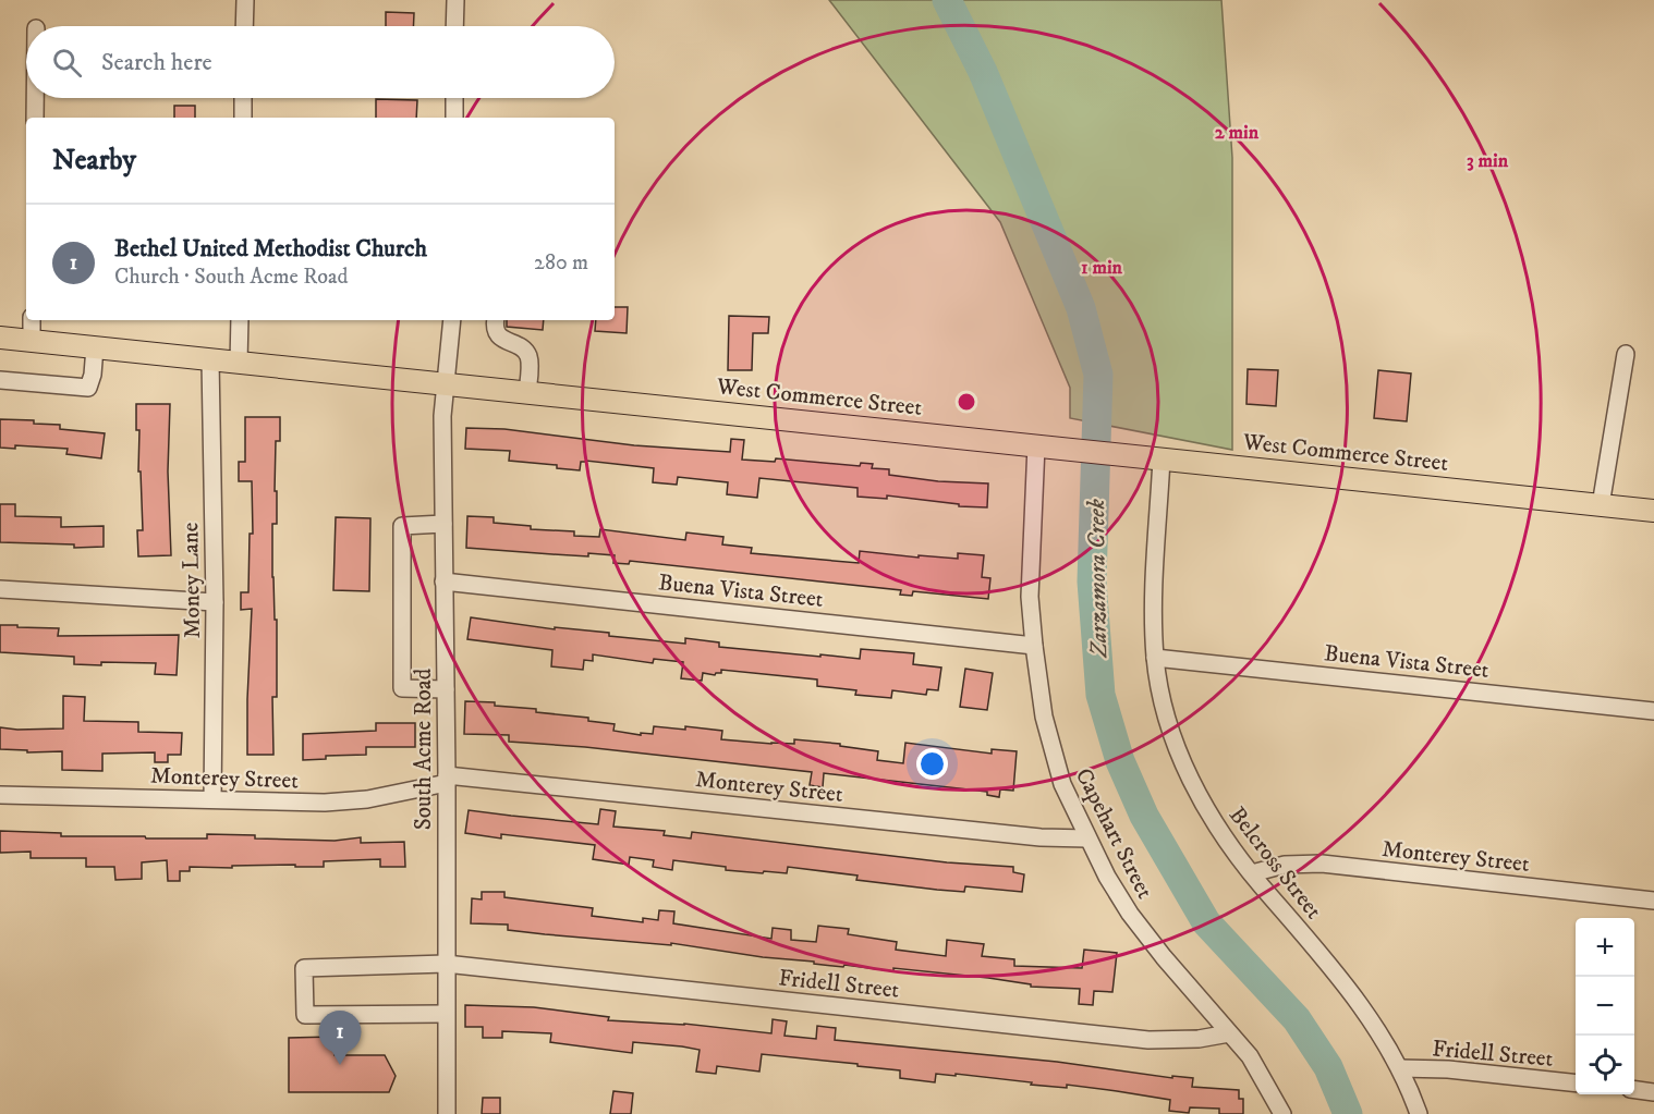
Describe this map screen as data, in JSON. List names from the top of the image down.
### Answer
{
  "streets": {
    "main road": ["West Commerce Street"],
    "street": [
      "Money Lane",
      "Buena Vista Street",
      "South Acme Road",
      "Monterey Street",
      "Capehart Street",
      "Belcross Street",
      "Fridell Street"
    ]
  },
  "crossings": [
    ["West Commerce Street", "Money Lane"],
    ["West Commerce Street", "South Acme Road"],
    ["West Commerce Street", "Capehart Street"],
    ["West Commerce Street", "Belcross Street"],
    ["Money Lane", "Monterey Street"],
    ["Buena Vista Street", "South Acme Road"],
    ["Buena Vista Street", "Capehart Street"],
    ["Buena Vista Street", "Belcross Street"],
    ["South Acme Road", "Monterey Street"],
    ["South Acme Road", "Fridell Street"],
    ["Monterey Street", "Capehart Street"],
    ["Monterey Street", "Belcross Street"],
    ["Capehart Street", "Fridell Street"],
    ["Belcross Street", "Fridell Street"]
  ],
  "water": ["Zarzamora Creek"],
  "page": {
    "search": "Search here",
    "heading": "Nearby",
    "list": [
      {
        "mark": "1",
        "name": "Bethel United Methodist Church",
        "note": "Church · South Acme Road",
        "value": "280 m"
      }
    ],
    "map_buttons": ["+", "−"],
    "pins": "1"
  },
  "rings": ["2 min", "3 min", "1 min"]
}
